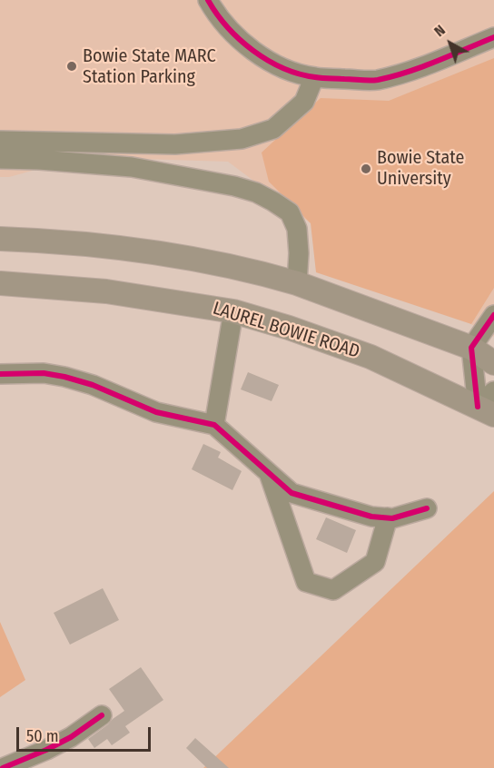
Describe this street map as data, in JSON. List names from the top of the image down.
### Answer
{
  "streets": {
    "main road": ["LAUREL BOWIE ROAD"]
  },
  "places": ["Bowie State MARC Station Parking", "Bowie State University"],
  "scale_bar": "50 m",
  "north": "top left"
}
